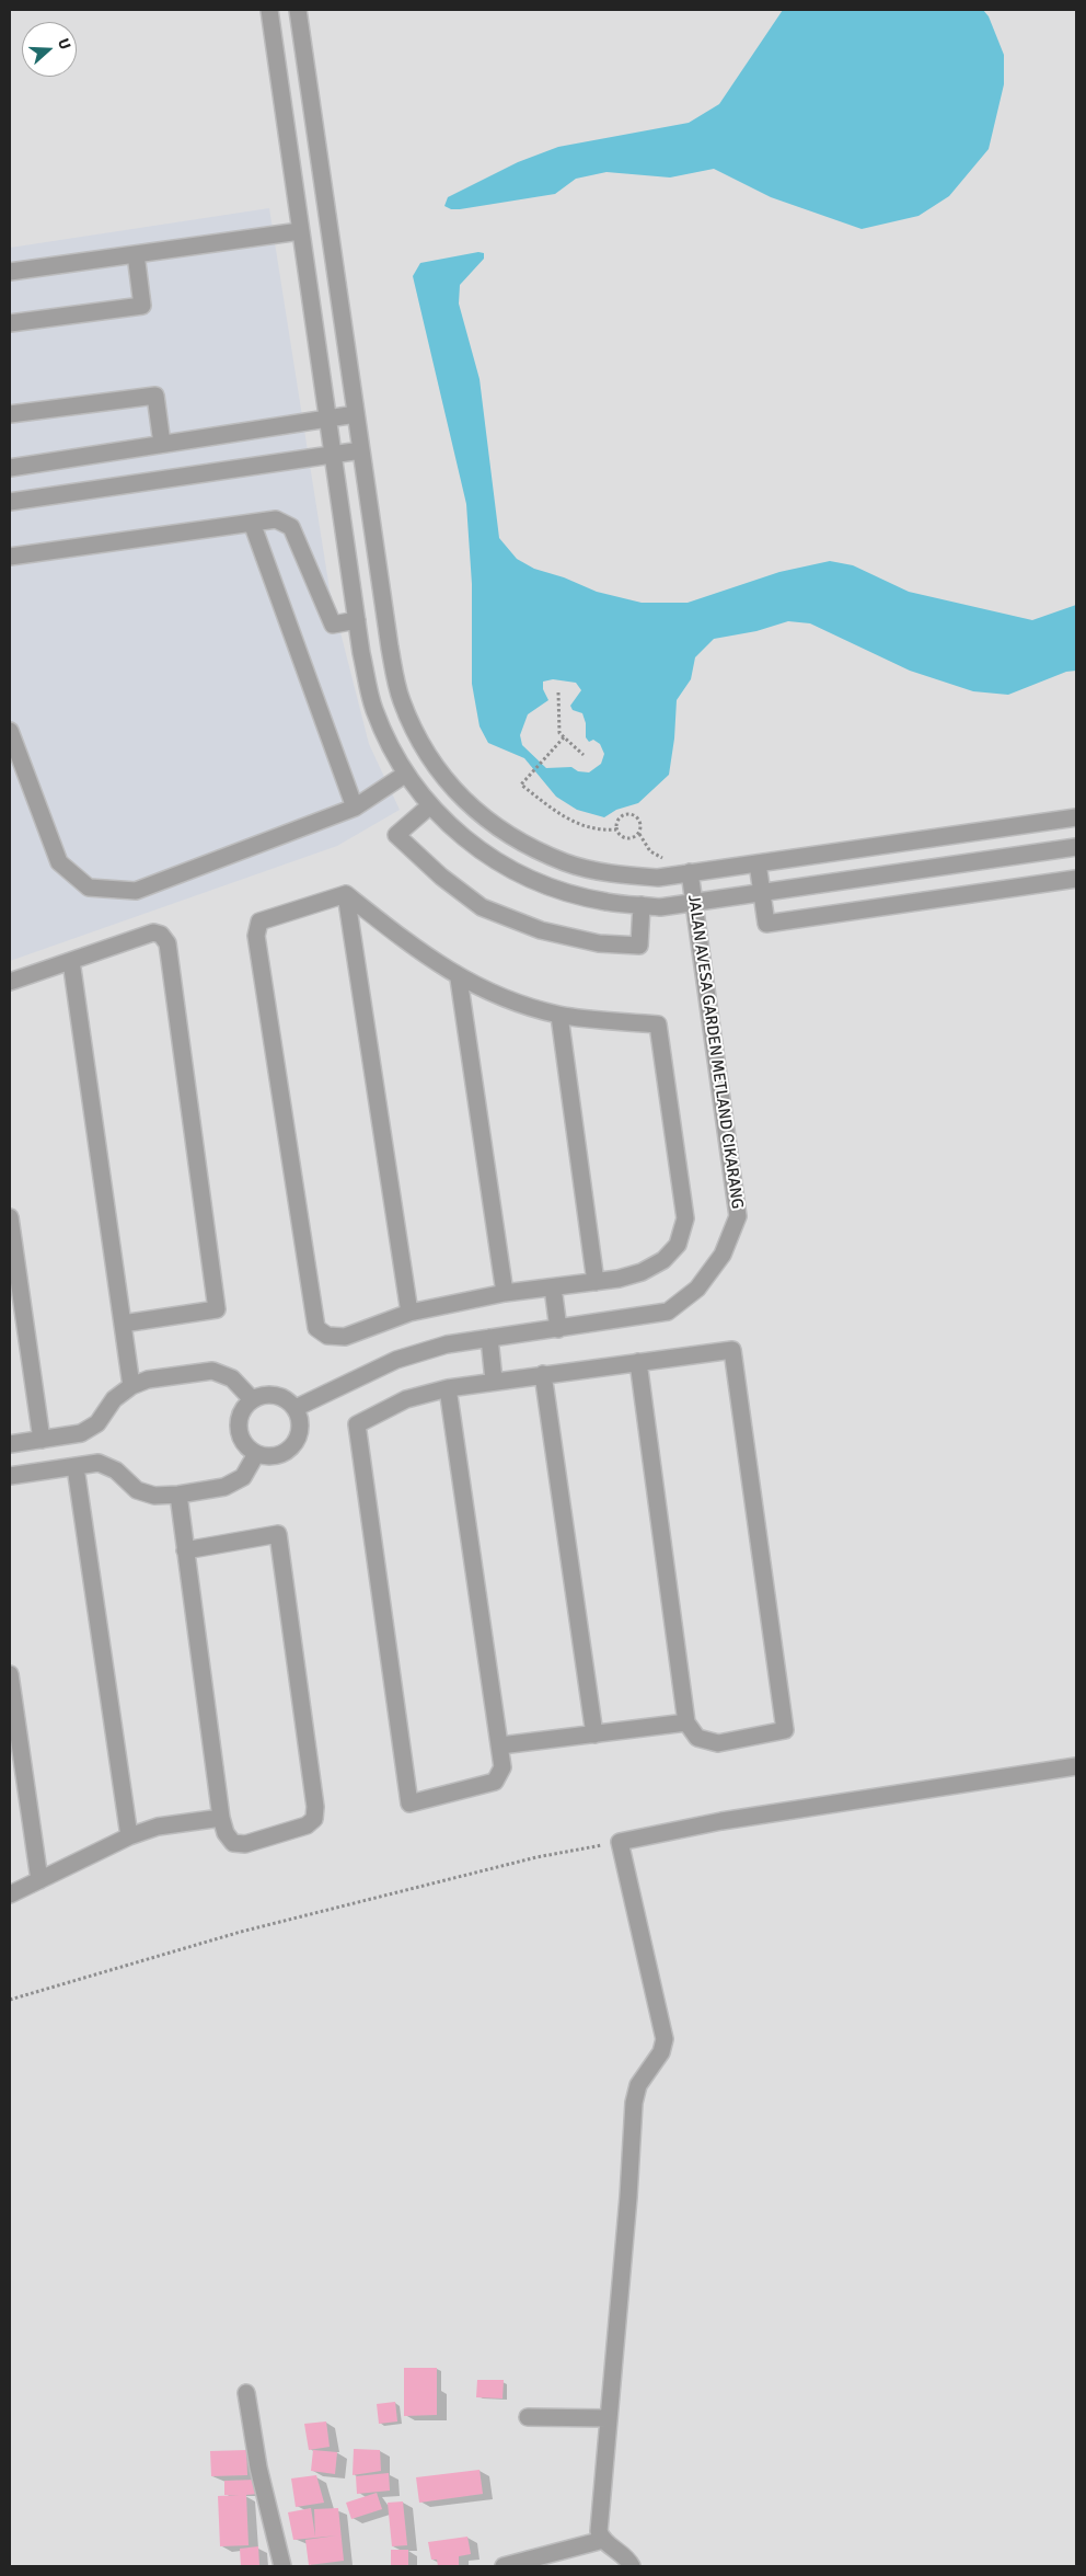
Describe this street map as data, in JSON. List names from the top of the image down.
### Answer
{
  "streets": {
    "street": ["JALAN AVESA GARDEN METLAND CIKARANG"]
  },
  "north": "right"
}
